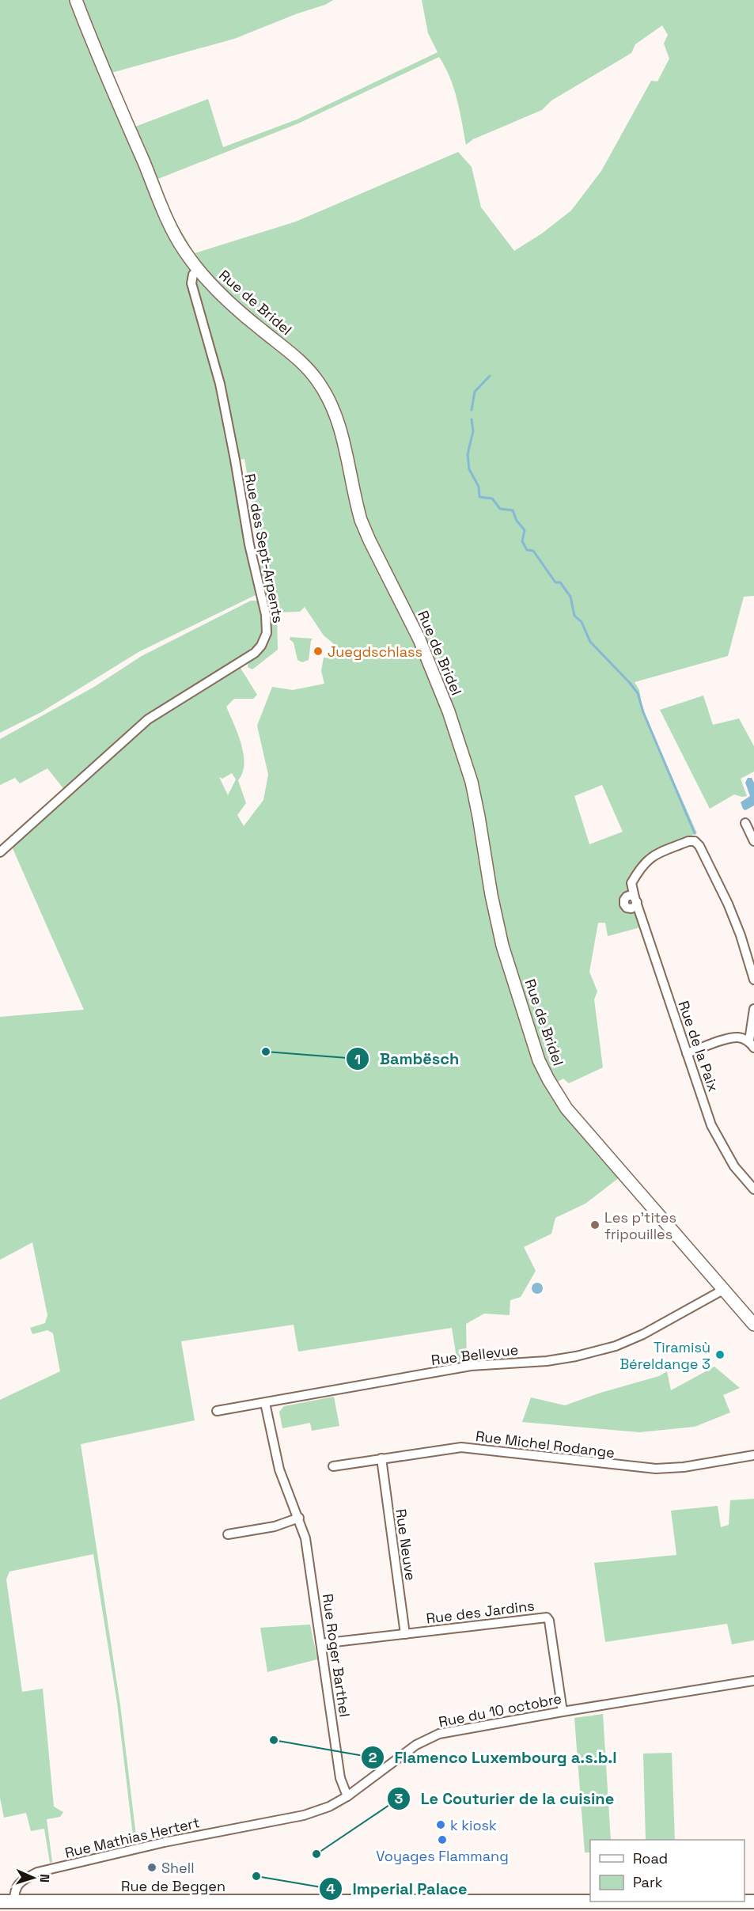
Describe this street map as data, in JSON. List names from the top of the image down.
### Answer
{
  "streets": {
    "main road": ["Rue de Bridel", "Rue de Beggen"],
    "street": [
      "Rue des Sept-Arpents",
      "Rue de la Paix",
      "Rue Bellevue",
      "Rue Michel Rodange",
      "Rue Neuve",
      "Rue des Jardins",
      "Rue Roger Barthel",
      "Rue du 10 octobre",
      "Rue Mathias Hertert"
    ]
  },
  "crossings": [
    ["Rue de Bridel", "Rue des Sept-Arpents"],
    ["Rue de Bridel", "Rue Bellevue"],
    ["Rue Bellevue", "Rue Roger Barthel"],
    ["Rue Michel Rodange", "Rue Neuve"],
    ["Rue Neuve", "Rue des Jardins"],
    ["Rue des Jardins", "Rue Roger Barthel"],
    ["Rue des Jardins", "Rue du 10 octobre"],
    ["Rue Roger Barthel", "Rue du 10 octobre"],
    ["Rue du 10 octobre", "Rue Mathias Hertert"],
    ["Rue Mathias Hertert", "Rue de Beggen"]
  ],
  "places": [
    "Juegdschlass",
    "Bambësch",
    "Les p'tites fripouilles",
    "Tiramisù Béreldange 3",
    "Flamenco Luxembourg a.s.b.l",
    "k kiosk",
    "Voyages Flammang",
    "Le Couturier de la cuisine",
    "Shell",
    "Imperial Palace"
  ],
  "legend": ["Road", "Park"],
  "north": "right"
}
